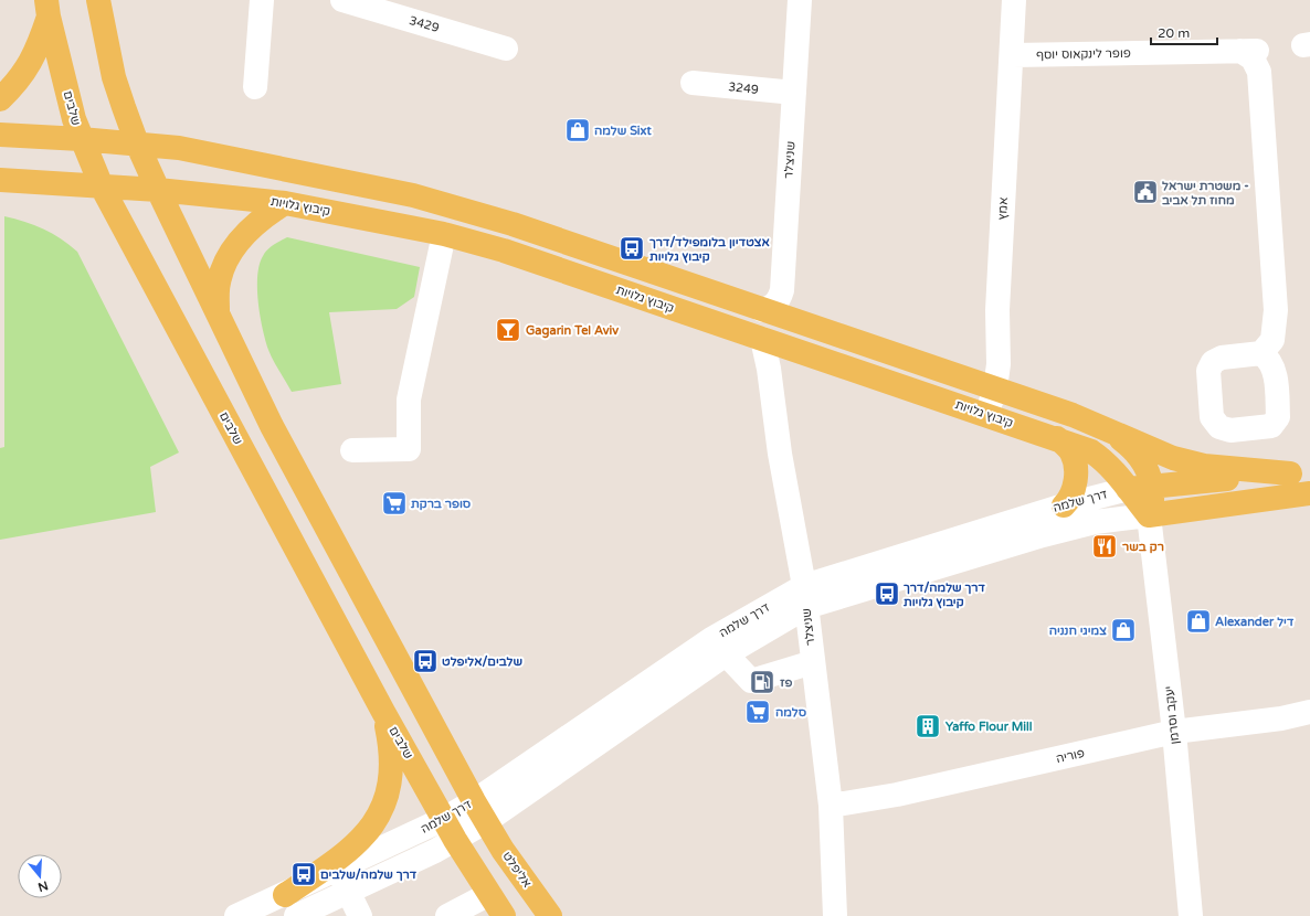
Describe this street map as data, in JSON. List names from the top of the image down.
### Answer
{
  "streets": {
    "main road": [
      "שלבים",
      "קיבוץ גלויות",
      "דרך שלמה",
      "אליפלט"
    ],
    "street": [
      "3429",
      "פופר לינקאוס יוסף",
      "3249",
      "שניצלר",
      "אמץ",
      "יעקב וסרמן",
      "פוריה"
    ]
  },
  "crossings": [
    ["פופר לינקאוס יוסף", "אמץ"],
    ["3249", "שניצלר"],
    ["שלבים", "קיבוץ גלויות"],
    ["שלבים", "דרך שלמה"],
    ["שניצלר", "קיבוץ גלויות"],
    ["שניצלר", "דרך שלמה"],
    ["שניצלר", "פוריה"],
    ["קיבוץ גלויות", "אמץ"],
    ["קיבוץ גלויות", "דרך שלמה"],
    ["קיבוץ גלויות", "יעקב וסרמן"],
    ["דרך שלמה", "יעקב וסרמן"],
    ["דרך שלמה", "אליפלט"],
    ["יעקב וסרמן", "פוריה"]
  ],
  "places": {
    "shop": ["שלמה Sixt", "Alexander דיל", "צמיגי חנניה"],
    "public building": ["משטרת ישראל - מחוז תל אביב"],
    "bus stop": [
      "אצטדיון בלומפילד/דרך קיבוץ גלויות",
      "דרך שלמה/דרך קיבוץ גלויות",
      "שלבים/אליפלט",
      "דרך שלמה/שלבים"
    ],
    "bar": ["Gagarin Tel Aviv"],
    "supermarket": ["סופר ברקת", "סלמה"],
    "restaurant": ["רק בשר"],
    "fuel station": ["פז"],
    "building": ["Yaffo Flour Mill"]
  },
  "scale_bar": "20 m",
  "north": "bottom"
}
